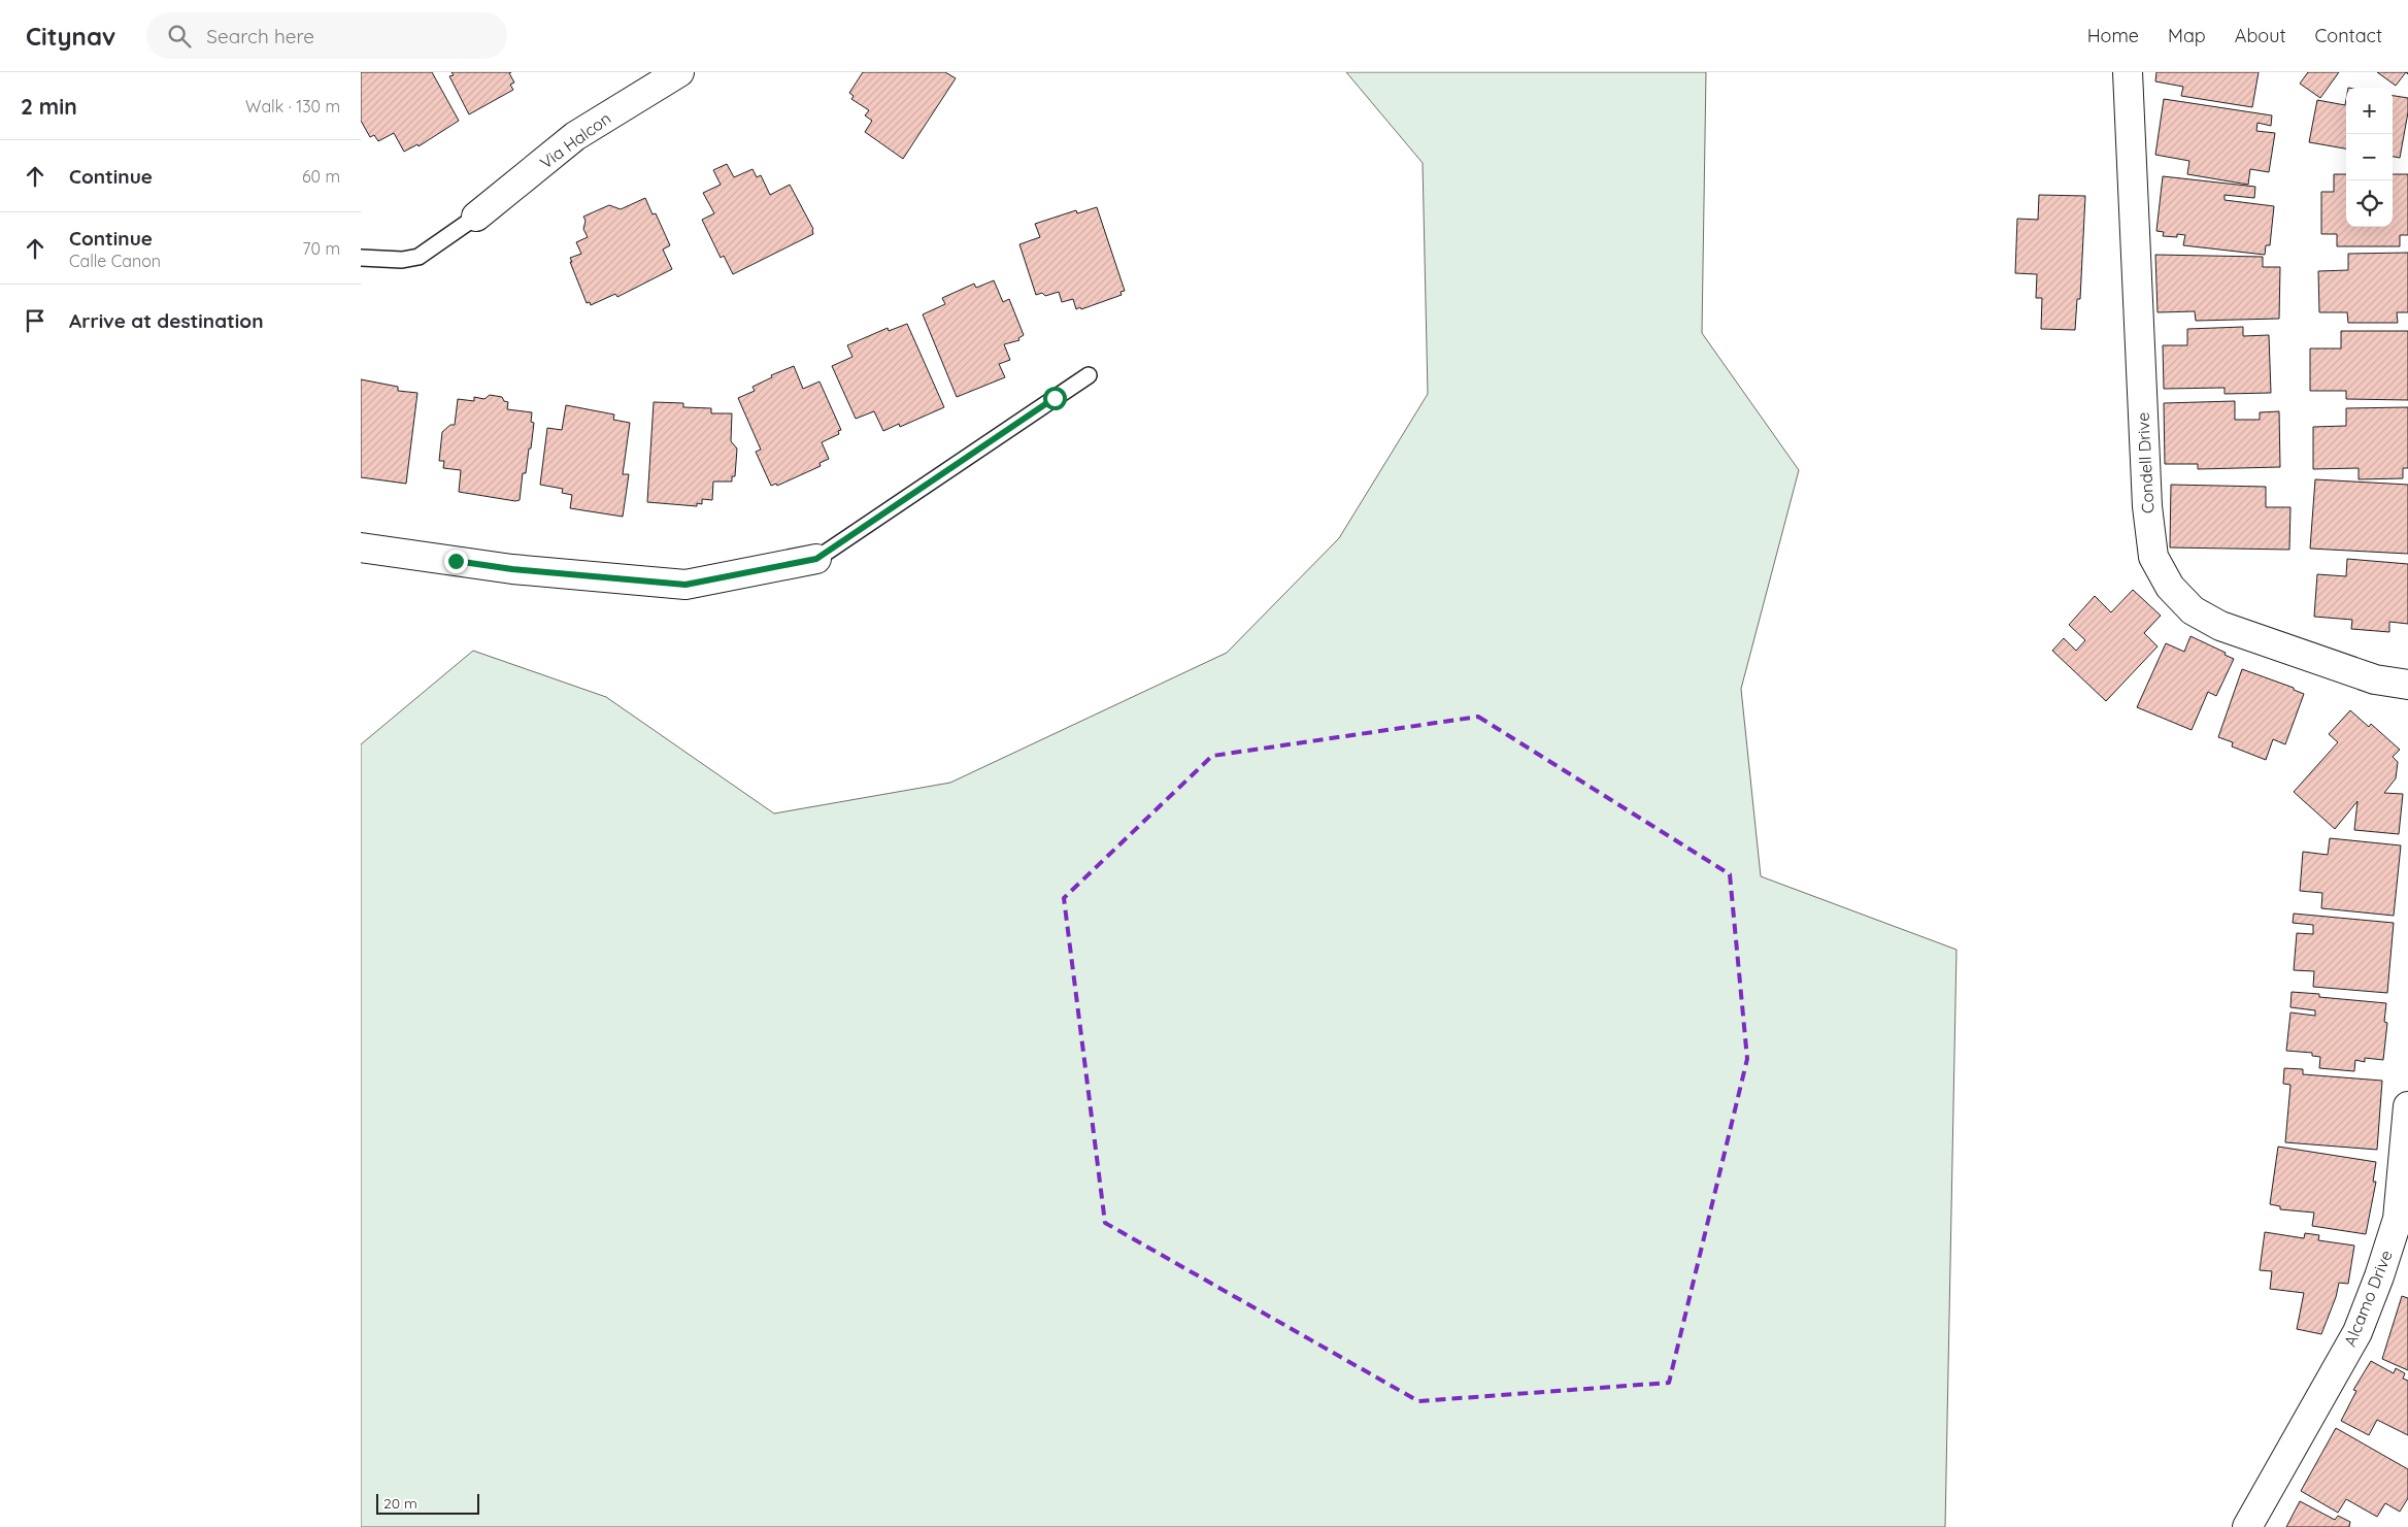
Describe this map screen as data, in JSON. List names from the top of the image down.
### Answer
{
  "streets": {
    "street": ["Via Halcon", "Condell Drive", "Alcamo Drive"]
  },
  "scale_bar": "20 m",
  "page": {
    "header": "Citynav",
    "search": "Search here",
    "nav": [
      "Home",
      "Map",
      "About",
      "Contact"
    ],
    "heading": ["2 min", "Walk · 130 m"],
    "map_buttons": ["+", "−"],
    "list": [
      ["Continue", "60 m"],
      ["Continue", "Calle Canon", "70 m"],
      "Arrive at destination"
    ],
    "scale": "20 m"
  }
}
